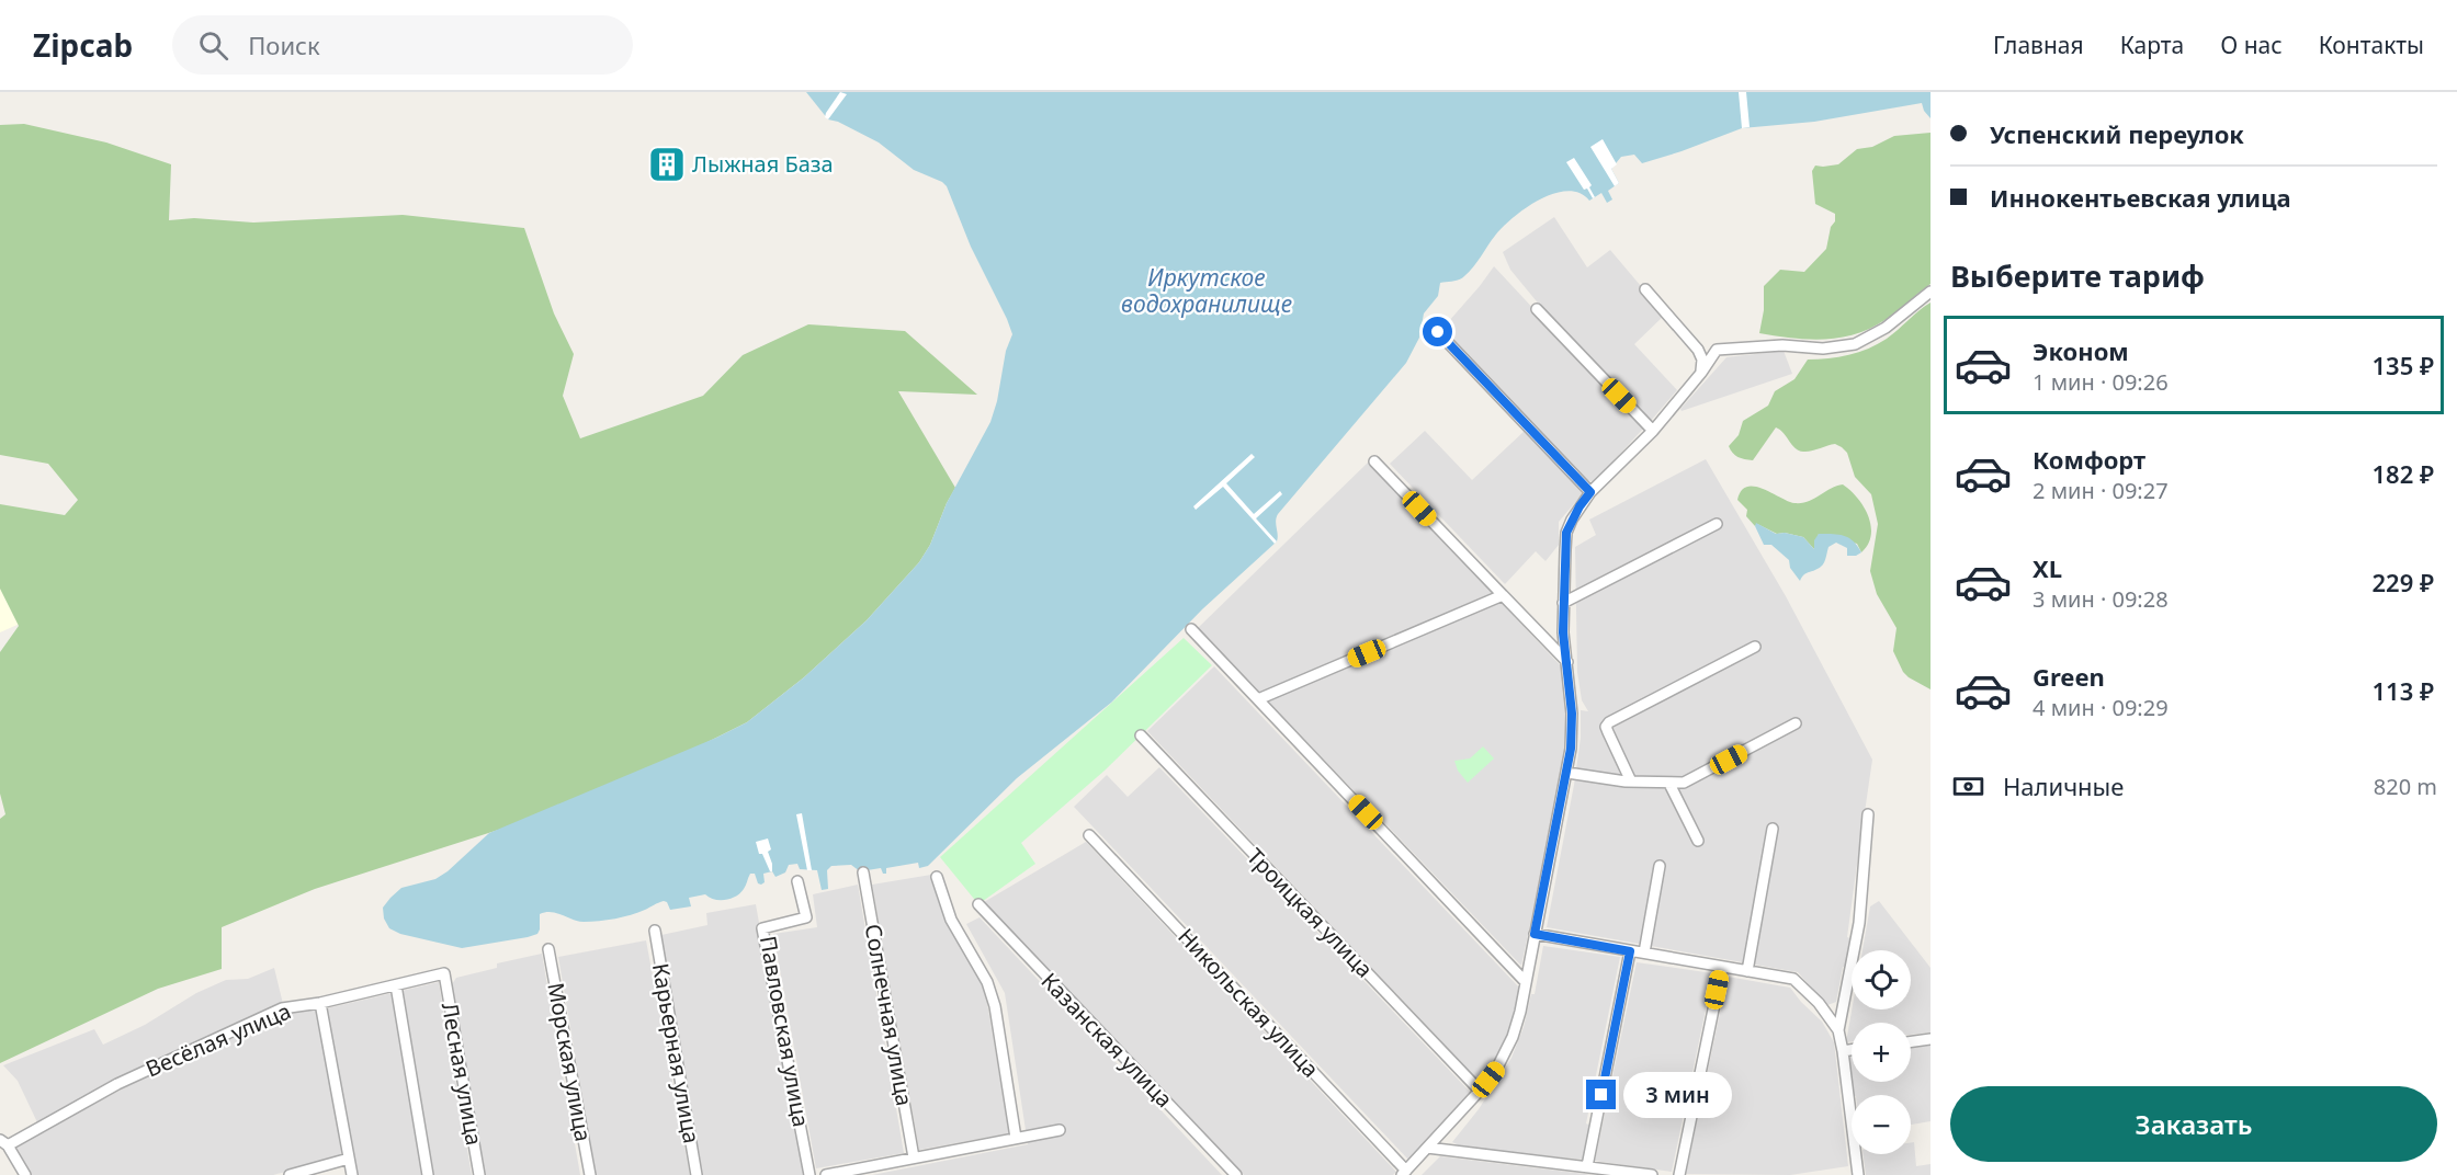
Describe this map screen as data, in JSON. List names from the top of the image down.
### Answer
{
  "streets": {
    "street": [
      "Троицкая улица",
      "Никольская улица",
      "Солнечная улица",
      "Павловская улица",
      "Весёлая улица",
      "Казанская улица",
      "Карьерная улица",
      "Морская улица",
      "Лесная улица"
    ]
  },
  "crossings": [
    ["Весёлая улица", "Лесная улица"]
  ],
  "water": ["Иркутское водохранилище"],
  "places": {
    "building": ["Лыжная База"]
  },
  "page": {
    "header": "Zipcab",
    "search": "Поиск",
    "nav": [
      "Главная",
      "Карта",
      "О нас",
      "Контакты"
    ],
    "banner": ["Успенский переулок", "Иннокентьевская улица"],
    "heading": "Выберите тариф",
    "list": [
      {
        "name": "Эконом",
        "note": "1 мин · 09:26",
        "value": "135 ₽"
      },
      {
        "name": "Комфорт",
        "note": "2 мин · 09:27",
        "value": "182 ₽"
      },
      {
        "name": "XL",
        "note": "3 мин · 09:28",
        "value": "229 ₽"
      },
      {
        "name": "Green",
        "note": "4 мин · 09:29",
        "value": "113 ₽"
      }
    ],
    "pay": ["Наличные", "820 m"],
    "map_buttons": ["+", "−"],
    "bubble": "3 мин",
    "buttons": "Заказать"
  }
}
